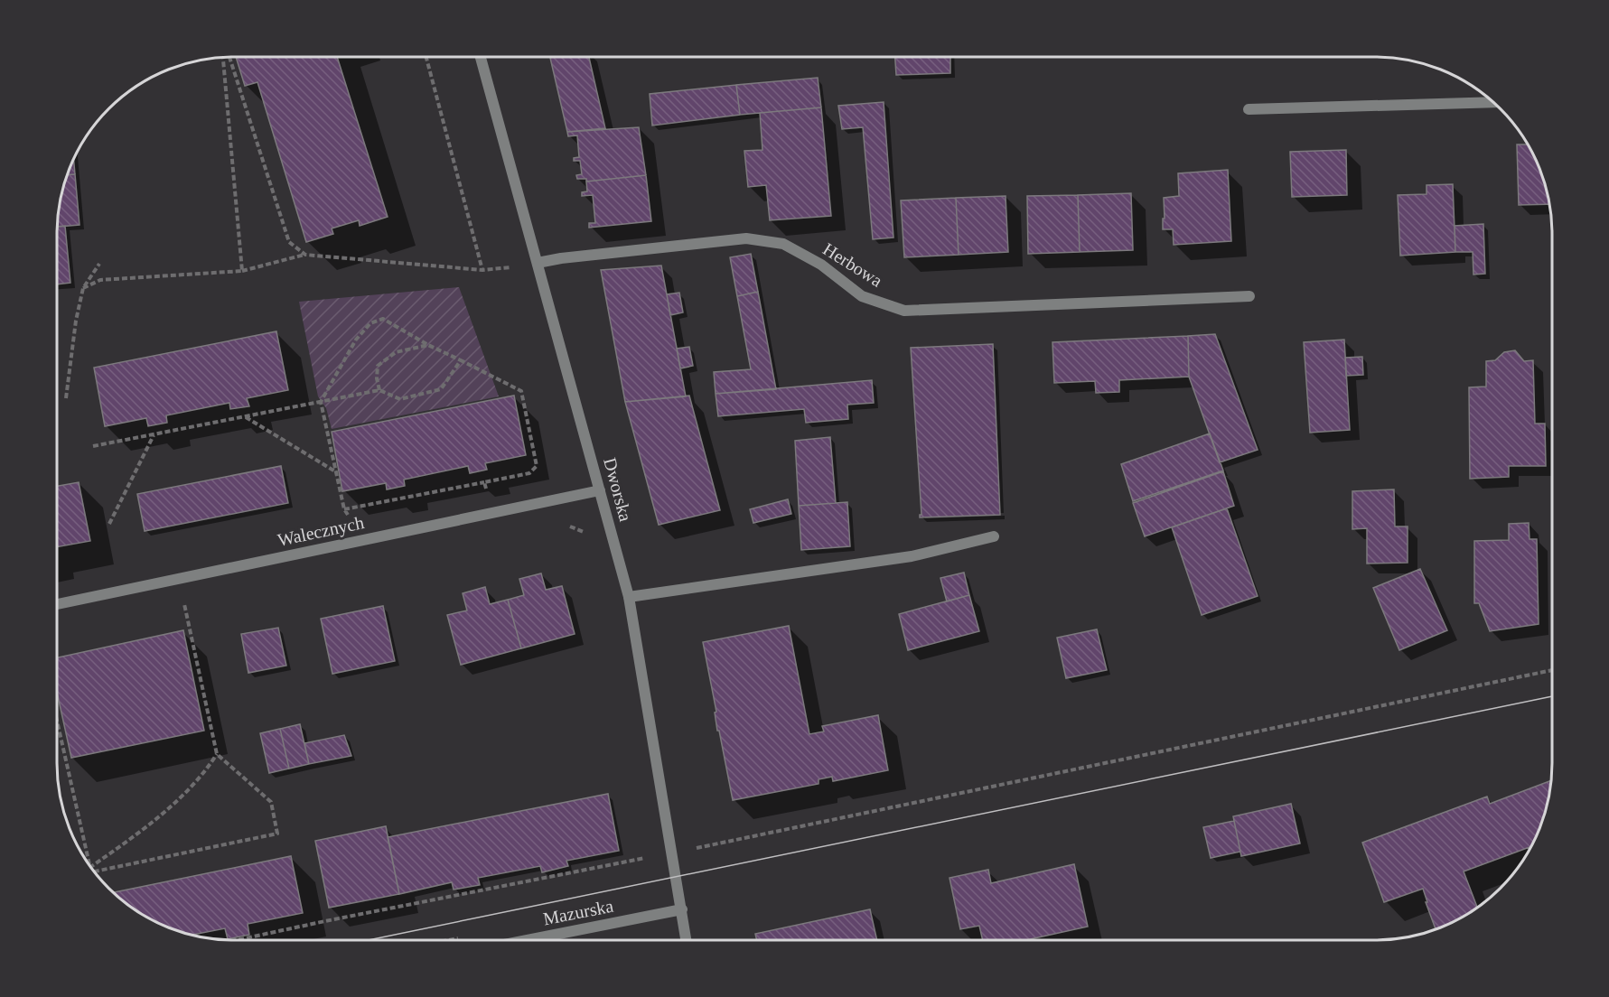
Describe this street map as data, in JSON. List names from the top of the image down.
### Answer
{
  "streets": {
    "street": [
      "Herbowa",
      "Dworska",
      "Walecznych",
      "Mazurska"
    ]
  },
  "crossings": [
    ["Herbowa", "Dworska"],
    ["Dworska", "Walecznych"],
    ["Dworska", "Mazurska"]
  ]
}
